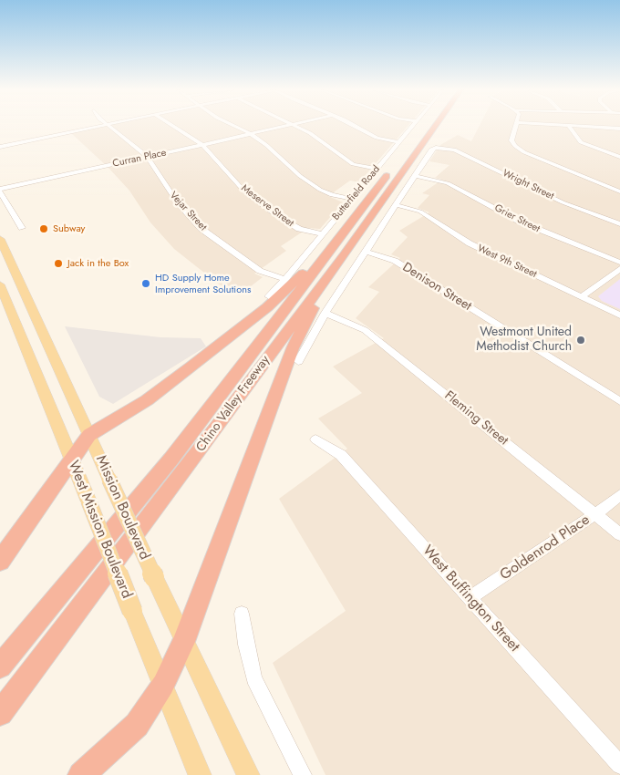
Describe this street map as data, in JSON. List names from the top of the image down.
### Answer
{
  "streets": {
    "highway": ["Chino Valley Freeway"],
    "main road": ["Mission Boulevard", "West Mission Boulevard"],
    "street": [
      "Curran Place",
      "Wright Street",
      "Butterfield Road",
      "Meserve Street",
      "Vejar Street",
      "Grier Street",
      "West 9th Street",
      "Denison Street",
      "Fleming Street",
      "Goldenrod Place",
      "West Buffington Street"
    ]
  },
  "crossings": [
    ["Curran Place", "Meserve Street"],
    ["Curran Place", "Vejar Street"],
    ["Wright Street", "Grier Street"],
    ["Butterfield Road", "Meserve Street"],
    ["Butterfield Road", "Vejar Street"],
    ["Fleming Street", "Goldenrod Place"],
    ["Goldenrod Place", "West Buffington Street"]
  ],
  "places": [
    "Subway",
    "Jack in the Box",
    "HD Supply Home Improvement Solutions",
    "Westmont United Methodist Church"
  ]
}
